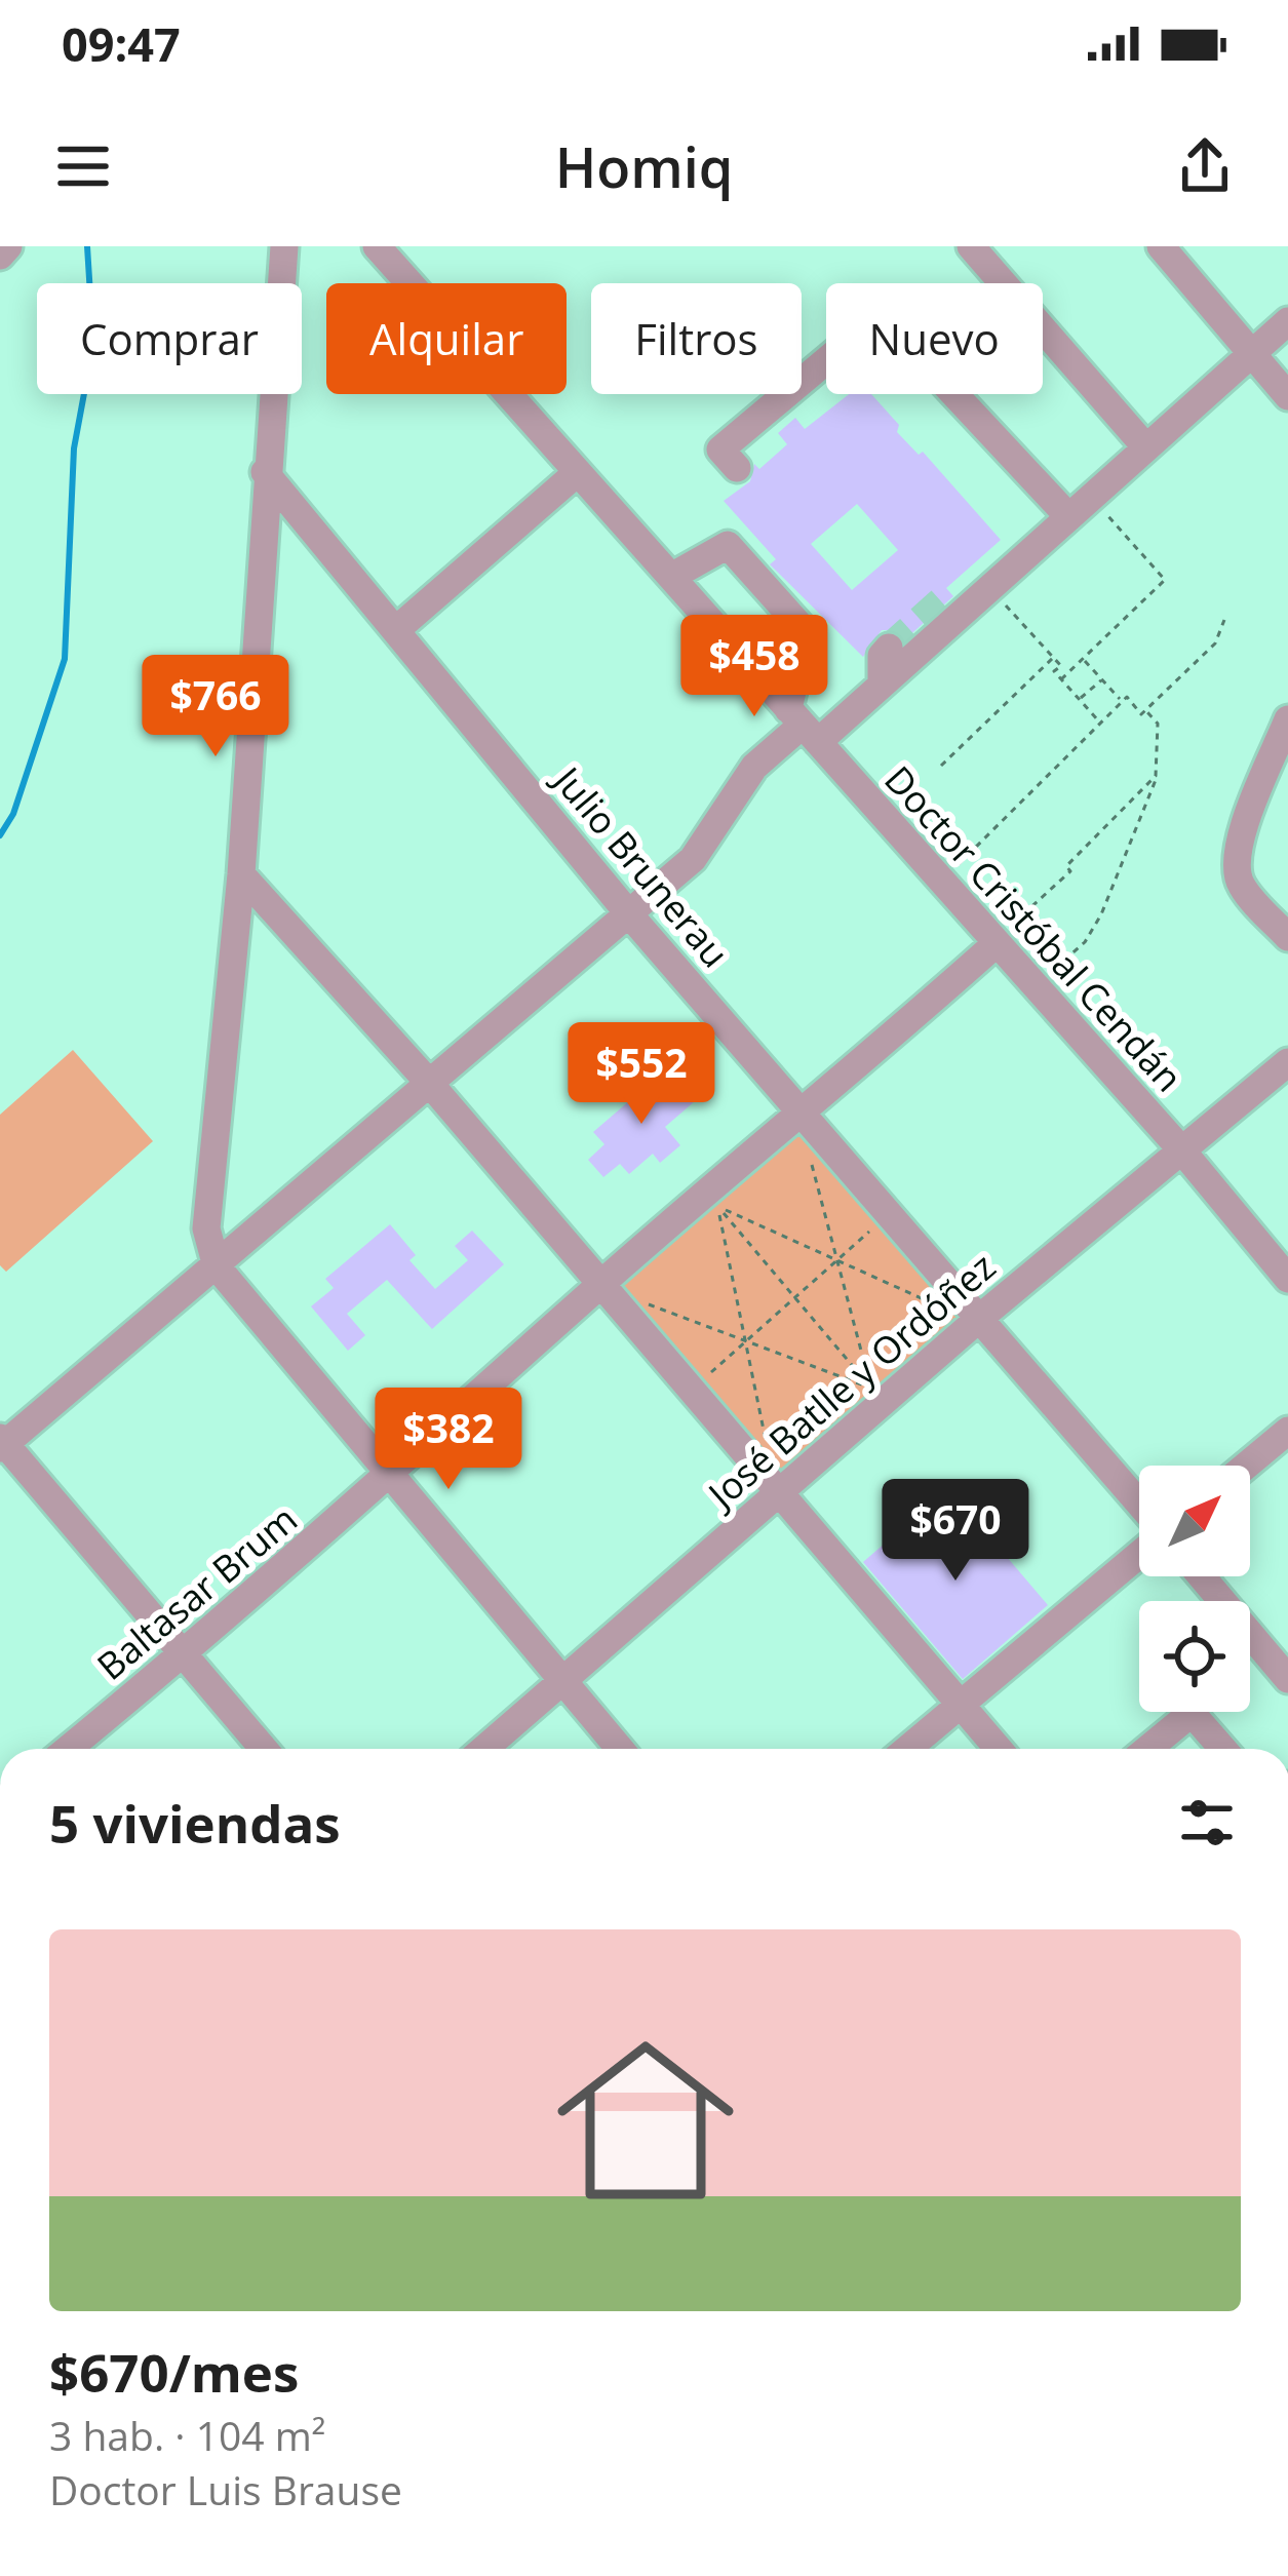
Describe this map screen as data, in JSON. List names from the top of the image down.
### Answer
{
  "streets": {
    "street": [
      "Julio Brunerau",
      "Doctor Cristóbal Cendán",
      "José Batlle y Ordóñez",
      "Baltasar Brum"
    ]
  },
  "crossings": [
    ["Julio Brunerau", "José Batlle y Ordóñez"],
    ["Julio Brunerau", "Baltasar Brum"],
    ["Doctor Cristóbal Cendán", "José Batlle y Ordóñez"],
    ["Doctor Cristóbal Cendán", "Baltasar Brum"]
  ],
  "north": "top right",
  "page": {
    "status": "09:47",
    "header": "Homiq",
    "chip": [
      "Comprar",
      "Alquilar",
      "Filtros",
      "Nuevo"
    ],
    "price": [
      "$458",
      "$766",
      "$552",
      "$382",
      "$670"
    ],
    "heading": "5 viviendas",
    "list": [
      {
        "name": "$670/mes",
        "note": "3 hab. · 104 m² · Doctor Luis Brause"
      }
    ]
  }
}
